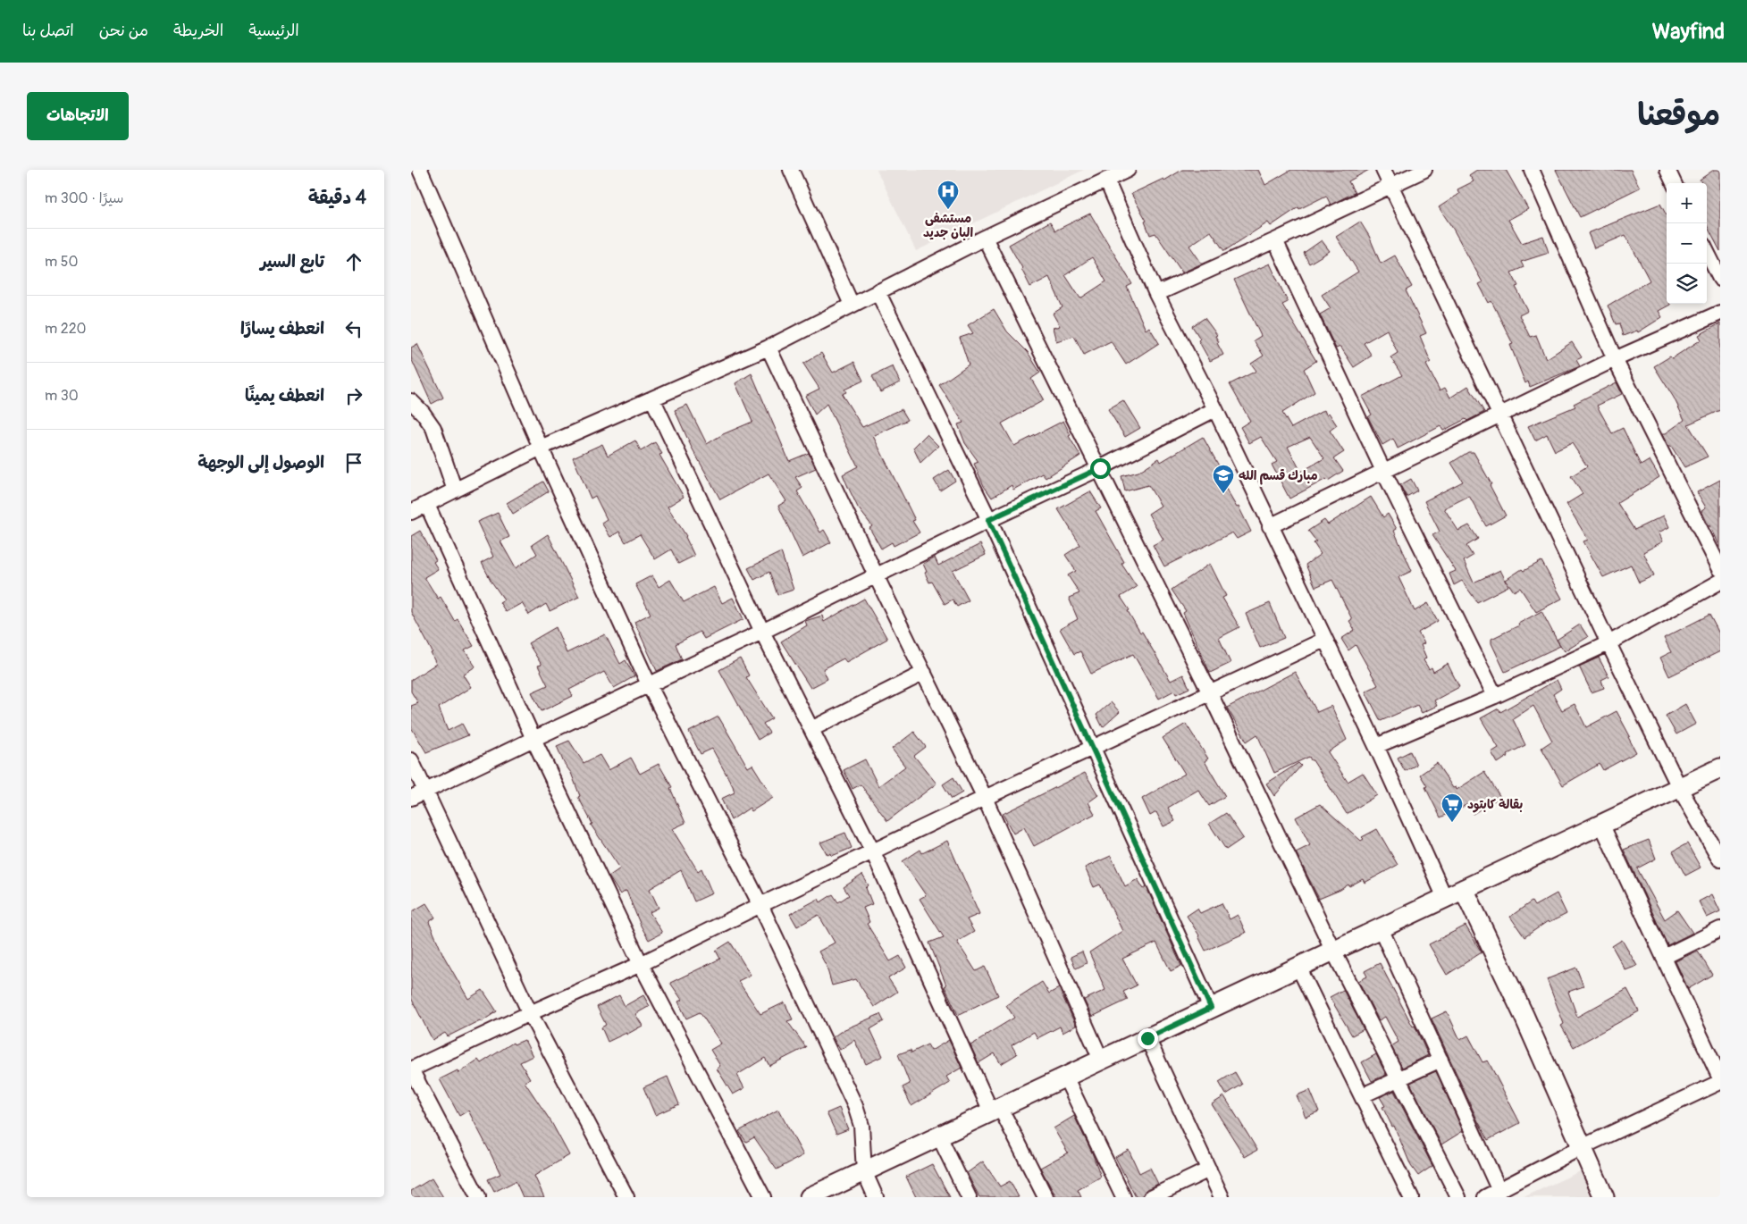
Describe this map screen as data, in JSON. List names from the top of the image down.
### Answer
{
  "places": {
    "hospital": ["مستشفى البان جديد"],
    "school or university": ["مبارك قسم الله"],
    "supermarket": ["بقالة كابتود"]
  },
  "page": {
    "header": "Wayfind",
    "nav": [
      "الرئيسية",
      "الخريطة",
      "من نحن",
      "اتصل بنا"
    ],
    "title": "موقعنا",
    "buttons": "الاتجاهات",
    "heading": ["4 دقيقة", "سيرًا · 300 m"],
    "map_buttons": ["+", "−"],
    "list": [
      ["تابع السير", "50 m"],
      ["انعطف يسارًا", "220 m"],
      ["انعطف يمينًا", "30 m"],
      "الوصول إلى الوجهة"
    ]
  }
}
